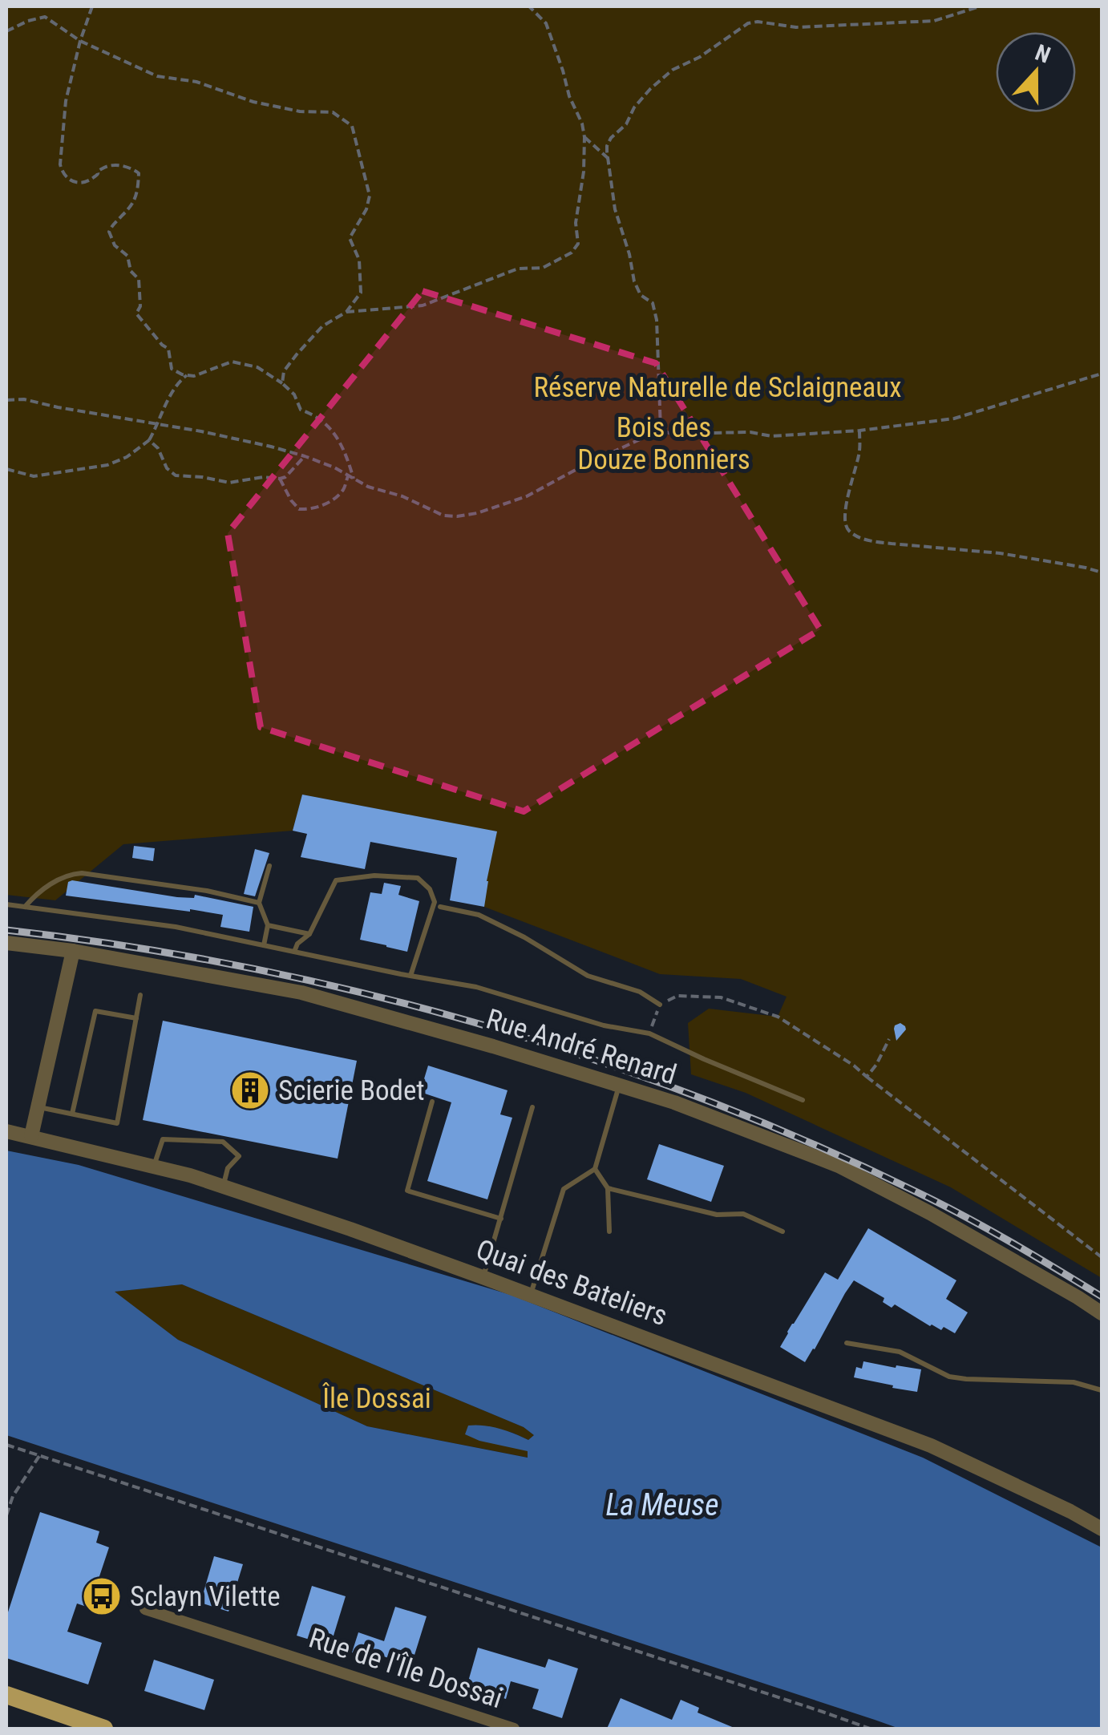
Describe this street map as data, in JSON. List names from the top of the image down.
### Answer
{
  "streets": {
    "street": ["Rue André Renard", "Quai des Bateliers", "Rue de l'Île Dossai"]
  },
  "water": ["La Meuse"],
  "parks": ["Réserve Naturelle de Sclaigneaux", "Bois des Douze Bonniers", "Île Dossai"],
  "places": {
    "building": ["Scierie Bodet"],
    "bus stop": ["Sclayn Vilette"]
  },
  "north": "top"
}
